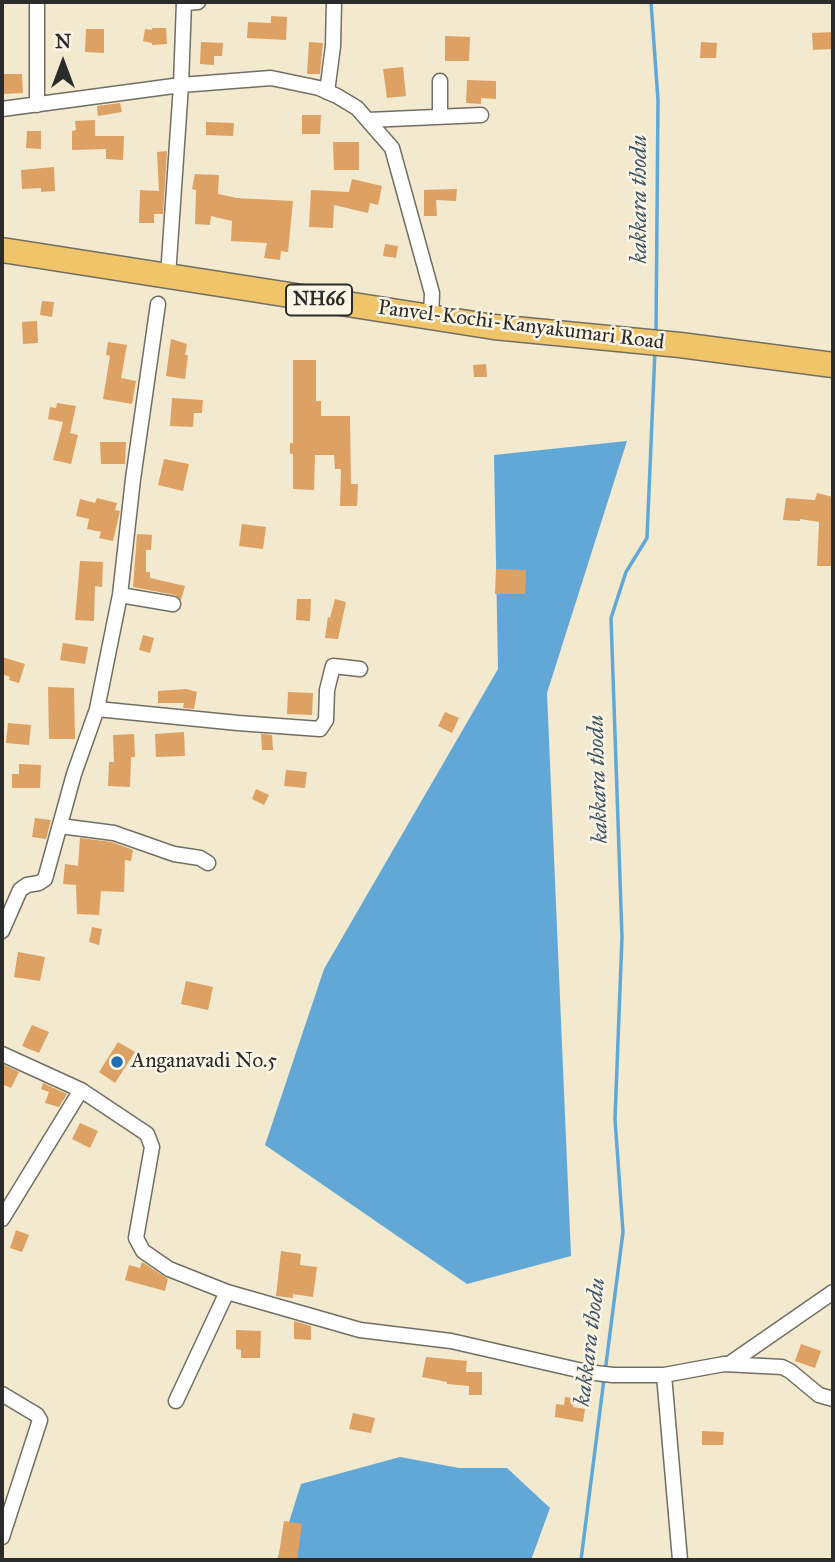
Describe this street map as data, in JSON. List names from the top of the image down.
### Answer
{
  "streets": {
    "highway": ["NH66", "Panvel-Kochi-Kanyakumari Road"]
  },
  "water": ["kakkara thodu"],
  "places": ["Anganavadi No.5"],
  "north": "top"
}
